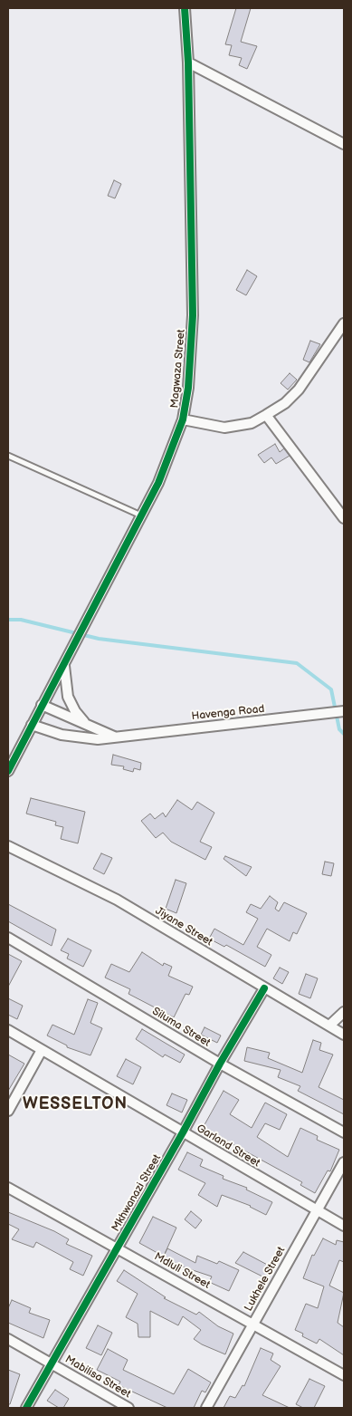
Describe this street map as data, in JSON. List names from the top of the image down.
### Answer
{
  "streets": {
    "street": [
      "Magwaza Street",
      "Havenga Road",
      "Jiyane Street",
      "Siluma Street",
      "Garland Street",
      "Mkhwanazi Street",
      "Mdluli Street",
      "Lukhele Street",
      "Mabilisa Street"
    ]
  },
  "crossings": [
    ["Magwaza Street", "Havenga Road"],
    ["Jiyane Street", "Mkhwanazi Street"],
    ["Siluma Street", "Mkhwanazi Street"],
    ["Garland Street", "Mkhwanazi Street"],
    ["Garland Street", "Lukhele Street"],
    ["Mkhwanazi Street", "Mdluli Street"],
    ["Mkhwanazi Street", "Mabilisa Street"],
    ["Mdluli Street", "Lukhele Street"]
  ],
  "districts": ["WESSELTON"]
}
